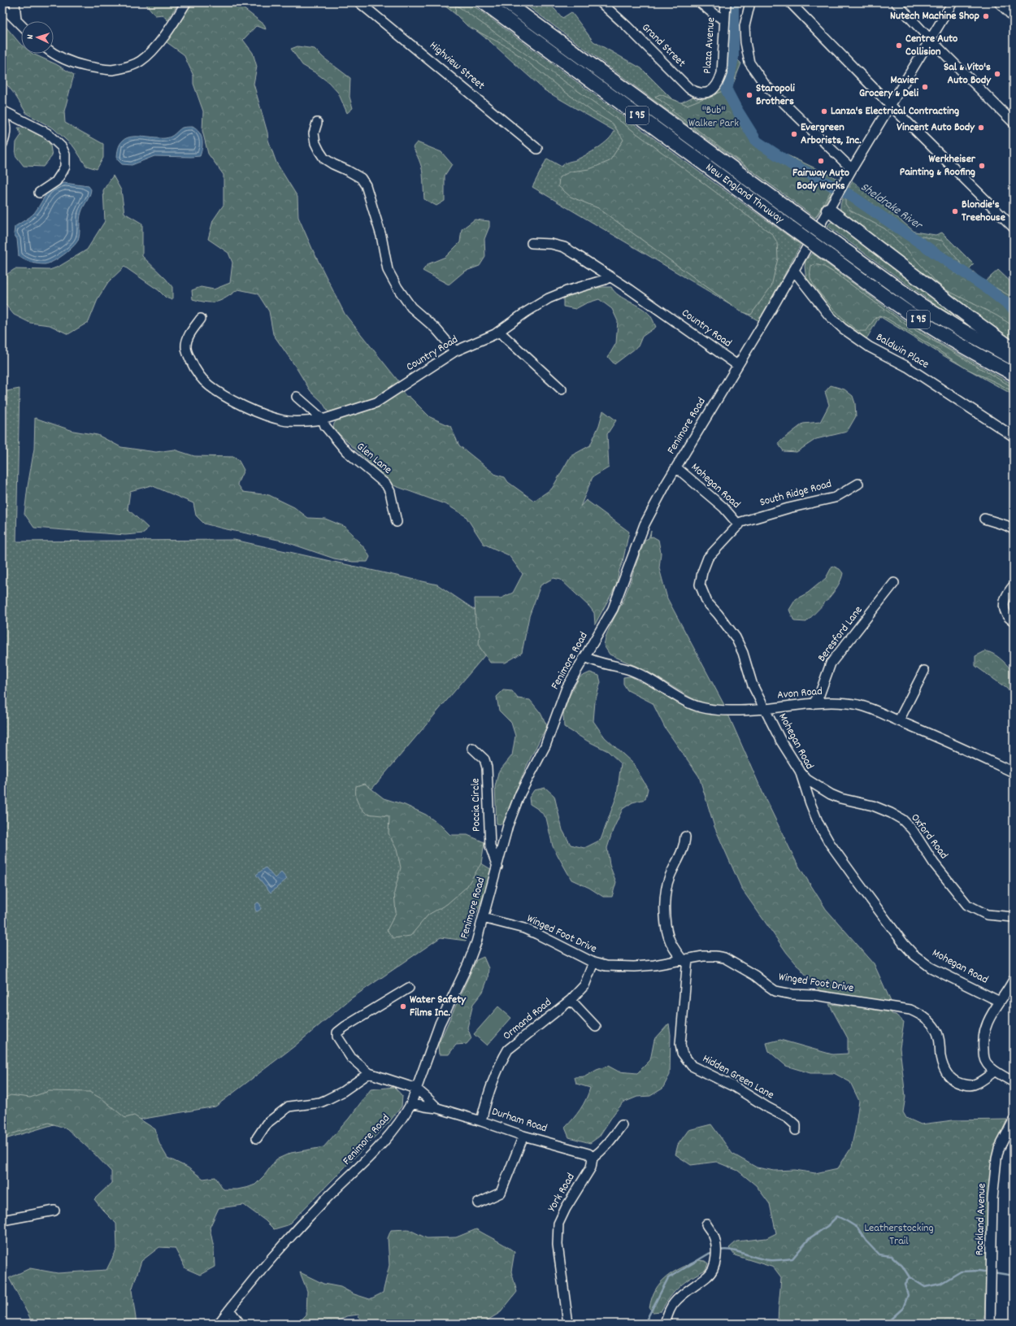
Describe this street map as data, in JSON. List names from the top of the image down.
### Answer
{
  "streets": {
    "highway": ["I 95", "New England Thruway"],
    "street": [
      "Grand Street",
      "Plaza Avenue",
      "Highview Street",
      "Country Road",
      "Baldwin Place",
      "Fenimore Road",
      "Glen Lane",
      "Mohegan Road",
      "South Ridge Road",
      "Beresford Lane",
      "Avon Road",
      "Poccia Circle",
      "Oxford Road",
      "Winged Foot Drive",
      "Ormand Road",
      "Hidden Green Lane",
      "Durham Road",
      "York Road",
      "Rockland Avenue"
    ]
  },
  "crossings": [
    ["Grand Street", "Plaza Avenue"],
    ["Country Road", "Fenimore Road"],
    ["Country Road", "Glen Lane"],
    ["Baldwin Place", "Fenimore Road"],
    ["Fenimore Road", "Mohegan Road"],
    ["Fenimore Road", "Avon Road"],
    ["Fenimore Road", "Poccia Circle"],
    ["Fenimore Road", "Winged Foot Drive"],
    ["Fenimore Road", "Durham Road"],
    ["Mohegan Road", "South Ridge Road"],
    ["Mohegan Road", "Avon Road"],
    ["Mohegan Road", "Oxford Road"],
    ["Beresford Lane", "Avon Road"],
    ["Winged Foot Drive", "Ormand Road"],
    ["Winged Foot Drive", "Hidden Green Lane"],
    ["Ormand Road", "Durham Road"],
    ["Durham Road", "York Road"]
  ],
  "water": ["Sheldrake River"],
  "parks": ["\"Bub\" Walker Park", "Leatherstocking Trail"],
  "places": [
    "Nutech Machine Shop",
    "Centre Auto Collision",
    "Sal & Vito's Auto Body",
    "Mavier Grocery & Deli",
    "Staropoli Brothers",
    "Lanza's Electrical Contracting",
    "Vincent Auto Body",
    "Evergreen Arborists, Inc.",
    "Fairway Auto Body Works",
    "Werkheiser Painting & Roofing",
    "Blondie's Treehouse",
    "Water Safety Films Inc."
  ],
  "north": "left"
}
